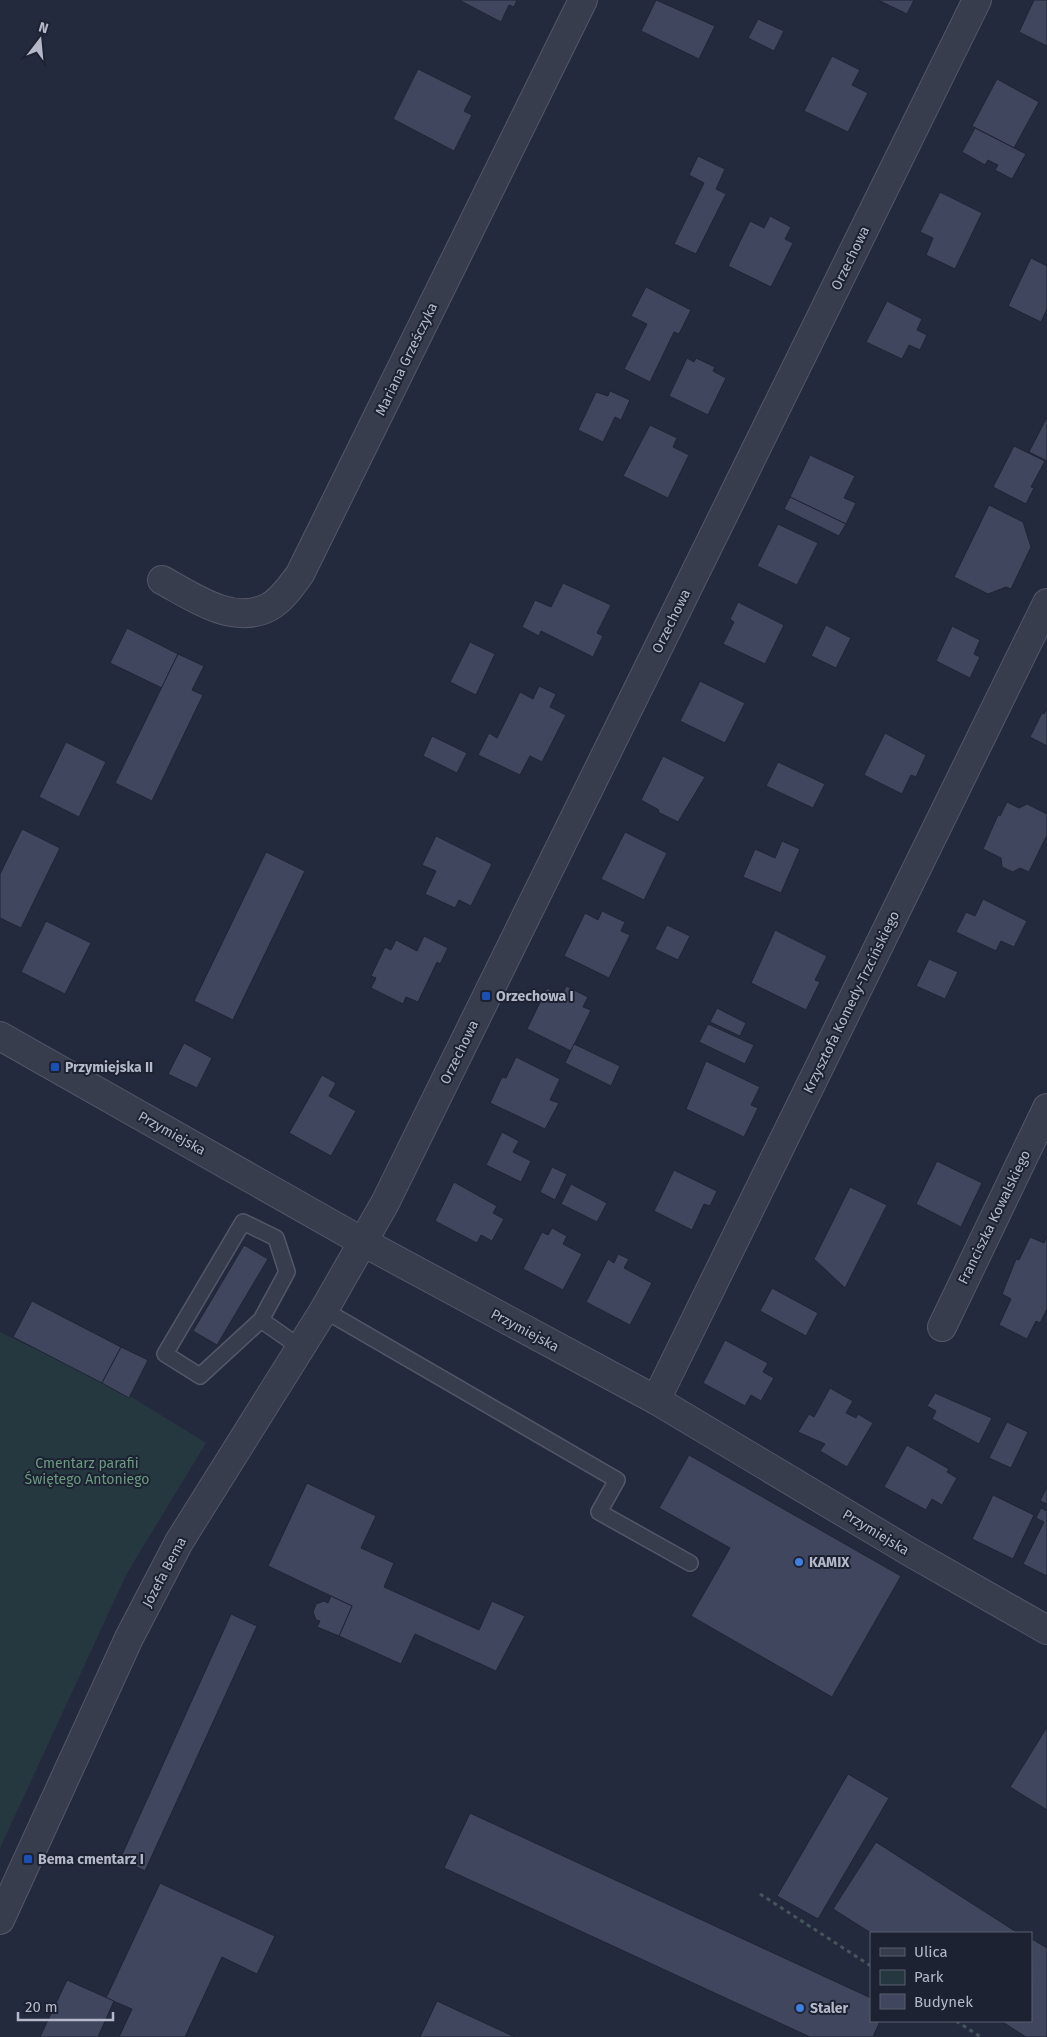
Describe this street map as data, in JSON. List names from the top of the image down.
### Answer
{
  "streets": {
    "street": [
      "Orzechowa",
      "Mariana Grześczyka",
      "Krzysztofa Komedy-Trzcińskiego",
      "Przymiejska",
      "Franciszka Kowalskiego",
      "Józefa Bema"
    ]
  },
  "crossings": [
    ["Orzechowa", "Przymiejska"],
    ["Orzechowa", "Józefa Bema"],
    ["Krzysztofa Komedy-Trzcińskiego", "Przymiejska"],
    ["Przymiejska", "Józefa Bema"]
  ],
  "parks": ["Cmentarz parafii Świętego Antoniego"],
  "places": {
    "transit": ["Orzechowa I", "Przymiejska II", "Bema cmentarz I"],
    "other": ["KAMIX", "Staler"]
  },
  "legend": ["Ulica", "Park", "Budynek"],
  "scale_bar": "20 m",
  "north": "top"
}
